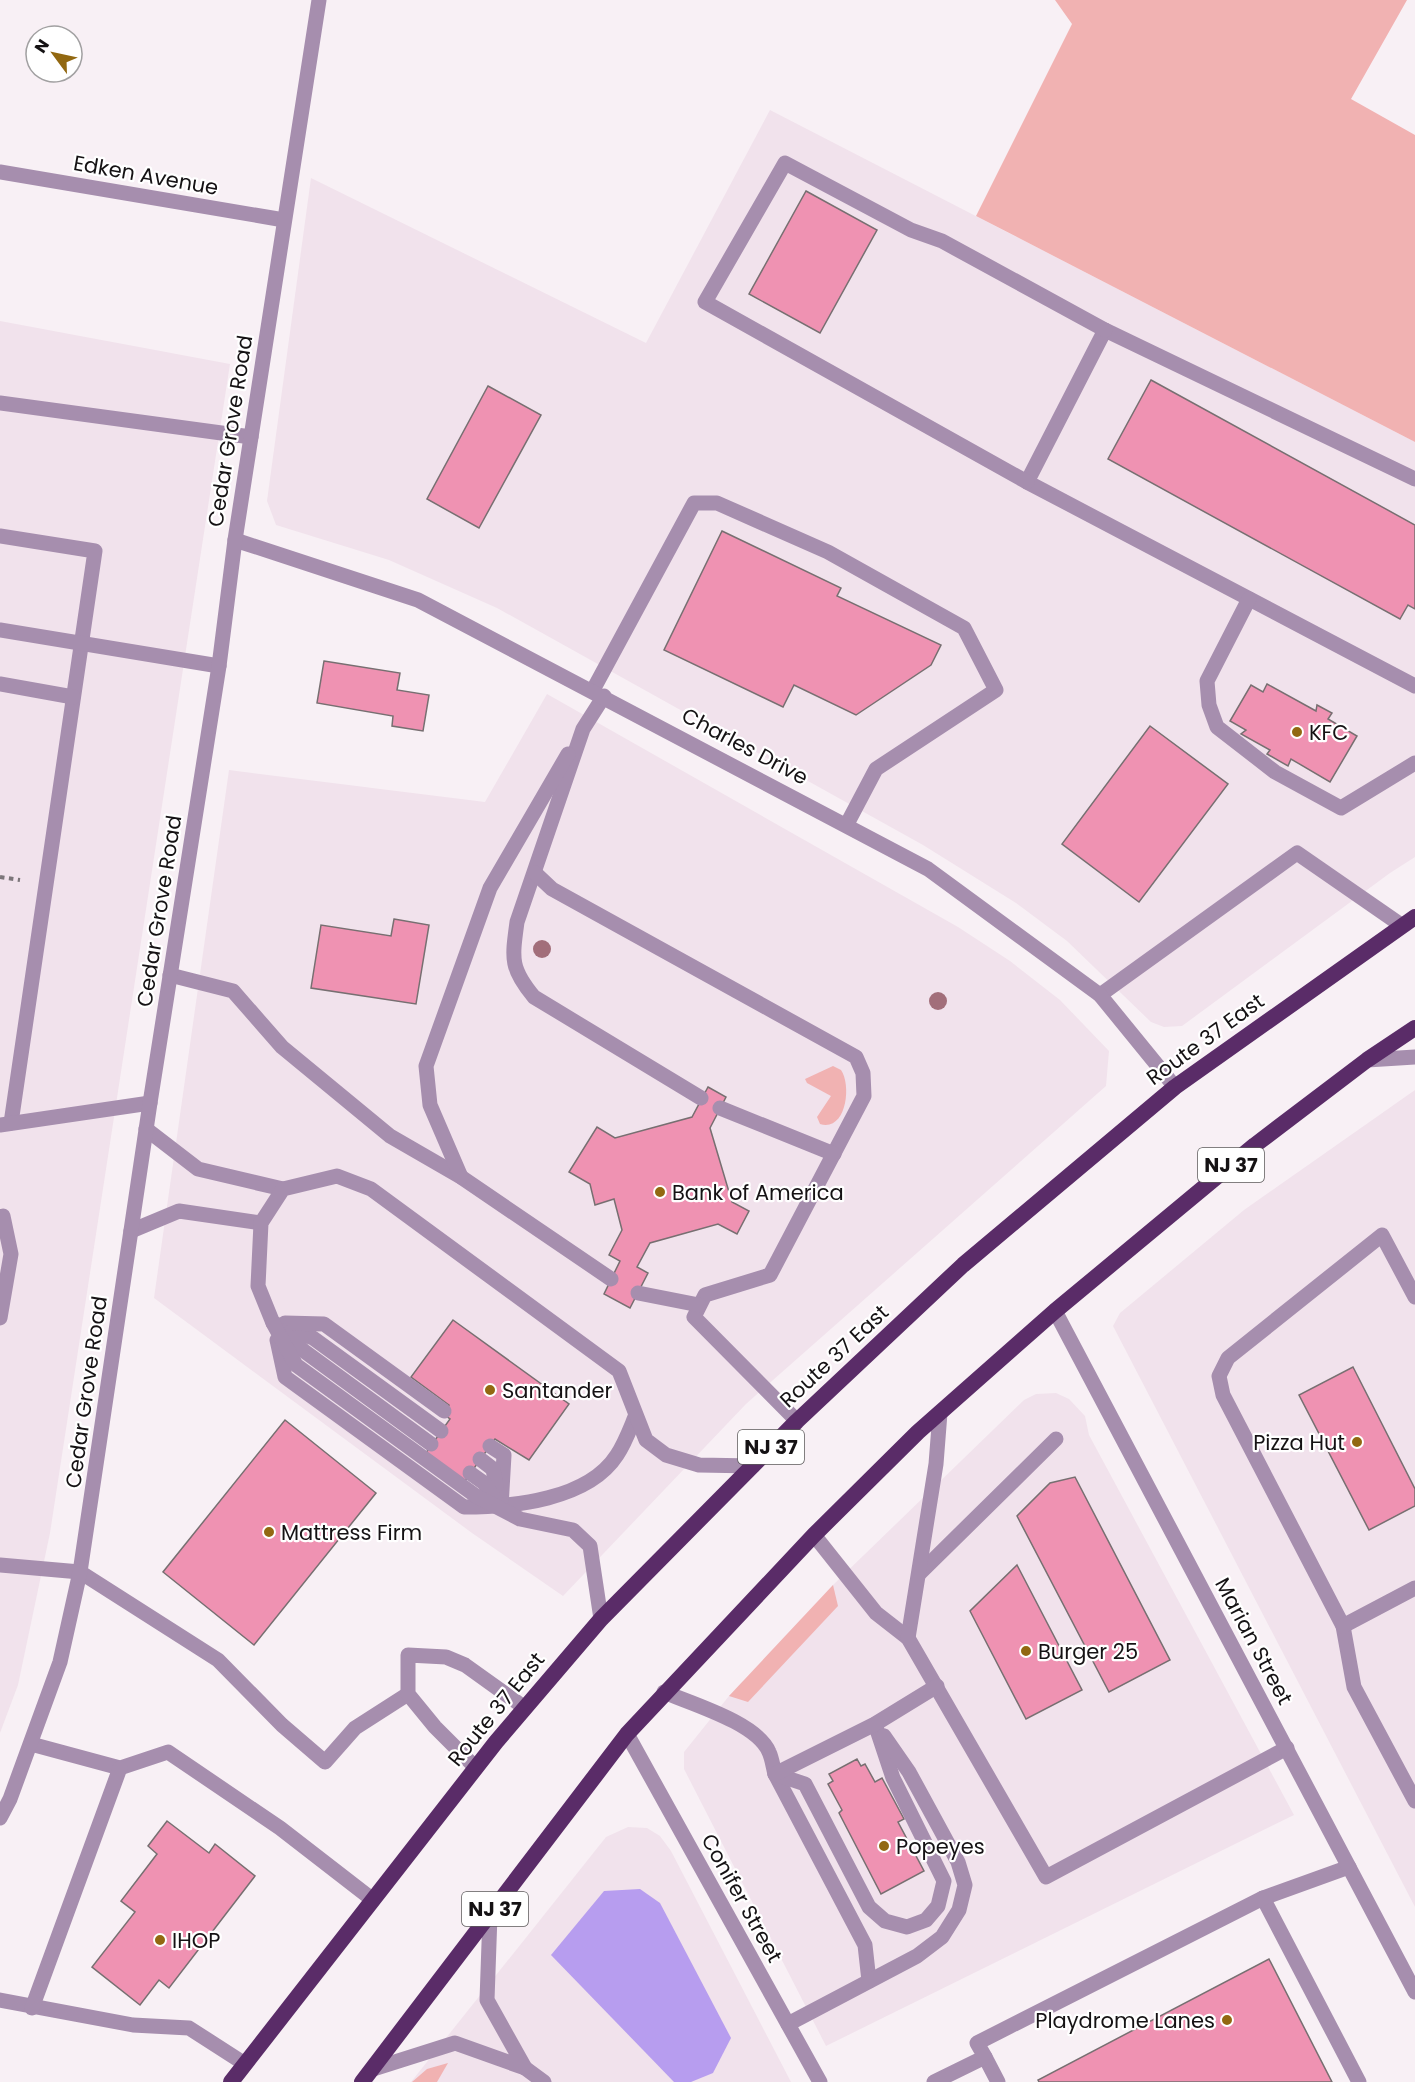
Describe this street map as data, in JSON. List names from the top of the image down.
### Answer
{
  "streets": {
    "highway": ["Route 37 East", "NJ 37"],
    "street": [
      "Edken Avenue",
      "Cedar Grove Road",
      "Charles Drive",
      "Marian Street",
      "Conifer Street"
    ]
  },
  "crossings": [
    ["Edken Avenue", "Cedar Grove Road"],
    ["Cedar Grove Road", "Charles Drive"],
    ["Charles Drive", "Route 37 East"],
    ["NJ 37", "Marian Street"],
    ["NJ 37", "Conifer Street"]
  ],
  "places": [
    "KFC",
    "Bank of America",
    "Santander",
    "Pizza Hut",
    "Mattress Firm",
    "Burger 25",
    "Popeyes",
    "IHOP",
    "Playdrome Lanes"
  ],
  "north": "top left"
}
